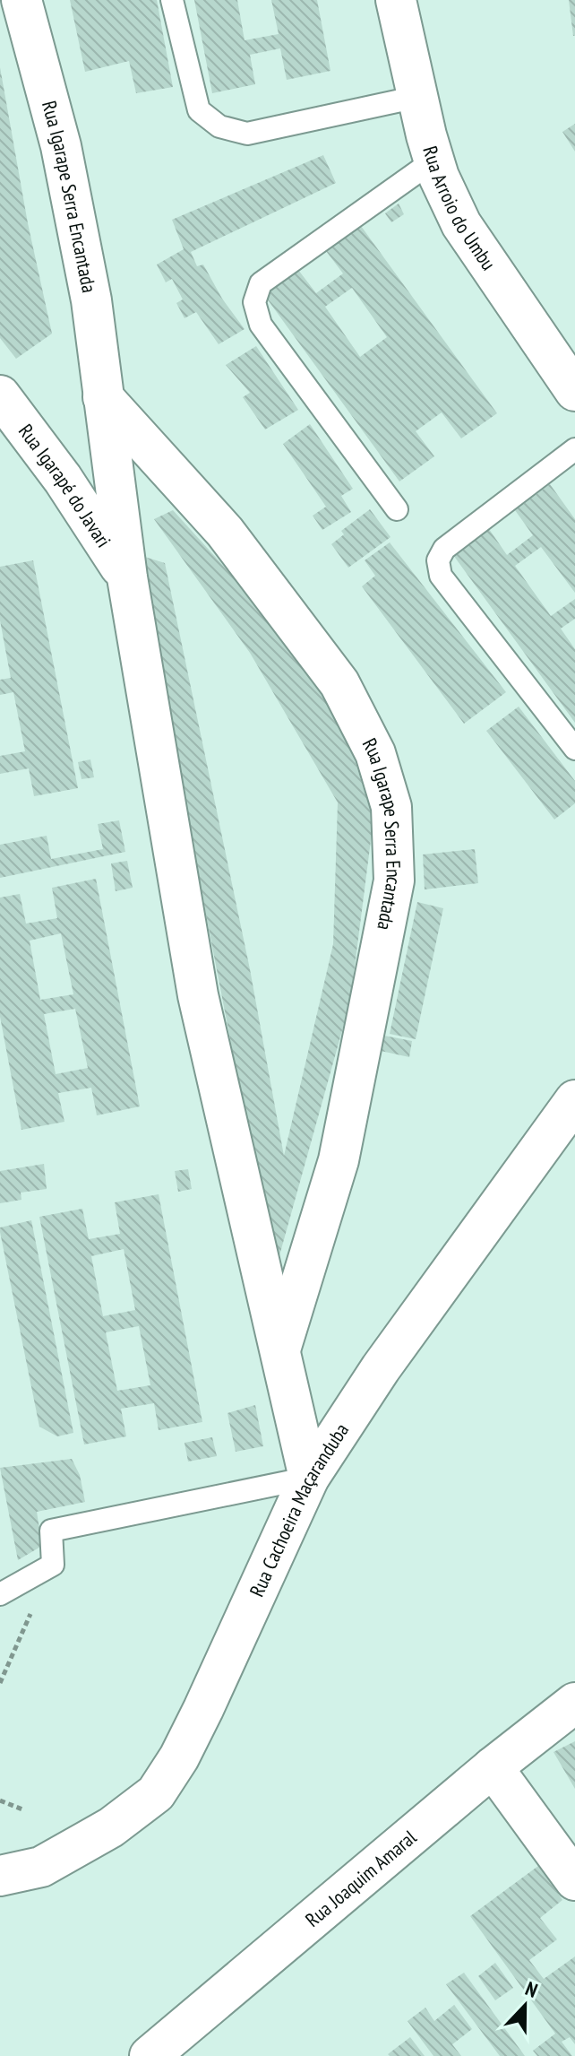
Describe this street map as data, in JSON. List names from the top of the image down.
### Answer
{
  "streets": {
    "street": [
      "Rua Igarape Serra Encantada",
      "Rua Arroio do Umbu",
      "Rua Igarapé do Javari",
      "Rua Cachoeira Maçaranduba",
      "Rua Joaquim Amaral"
    ]
  },
  "crossings": [
    ["Rua Igarape Serra Encantada", "Rua Igarapé do Javari"],
    ["Rua Igarape Serra Encantada", "Rua Cachoeira Maçaranduba"]
  ],
  "north": "top"
}
